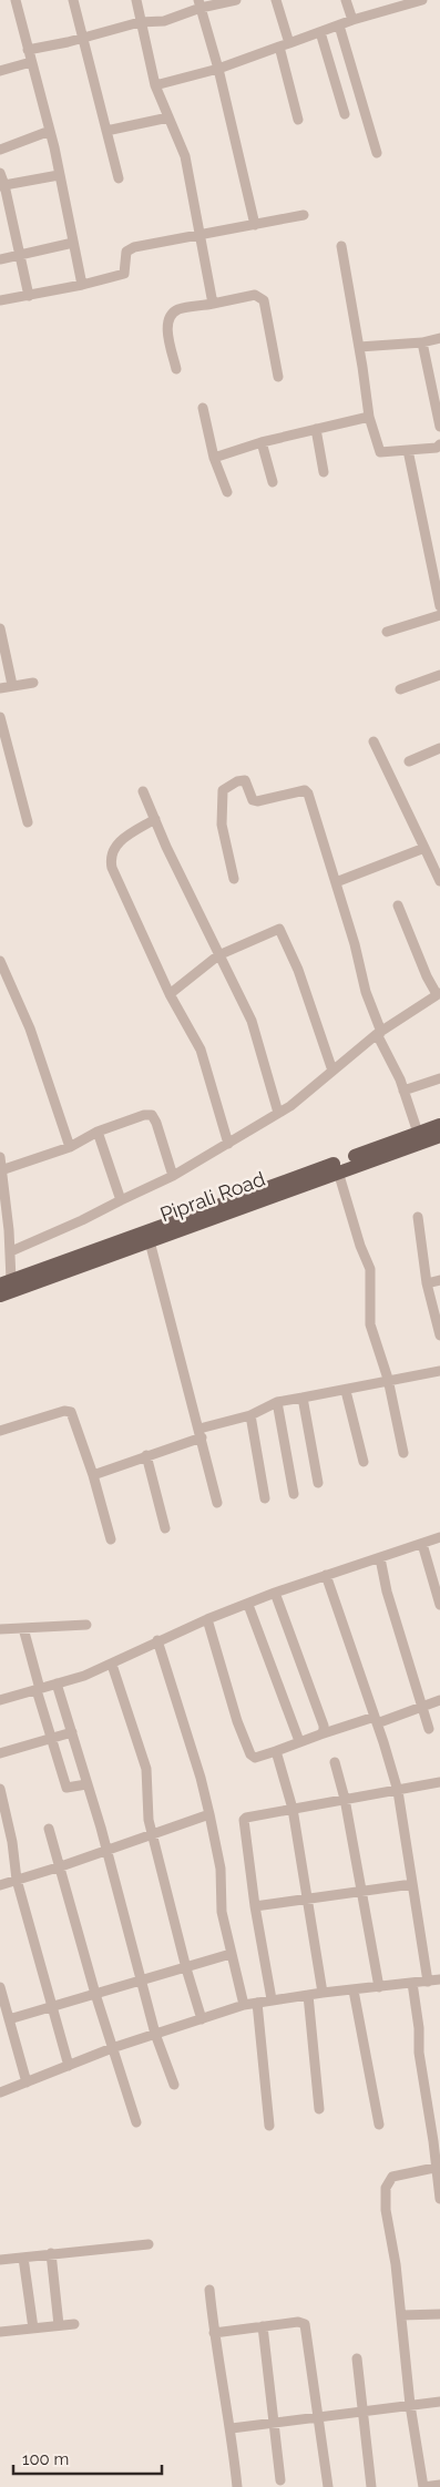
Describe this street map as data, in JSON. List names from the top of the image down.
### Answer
{
  "streets": {
    "main road": ["Piprali Road"]
  },
  "scale_bar": "100 m"
}
